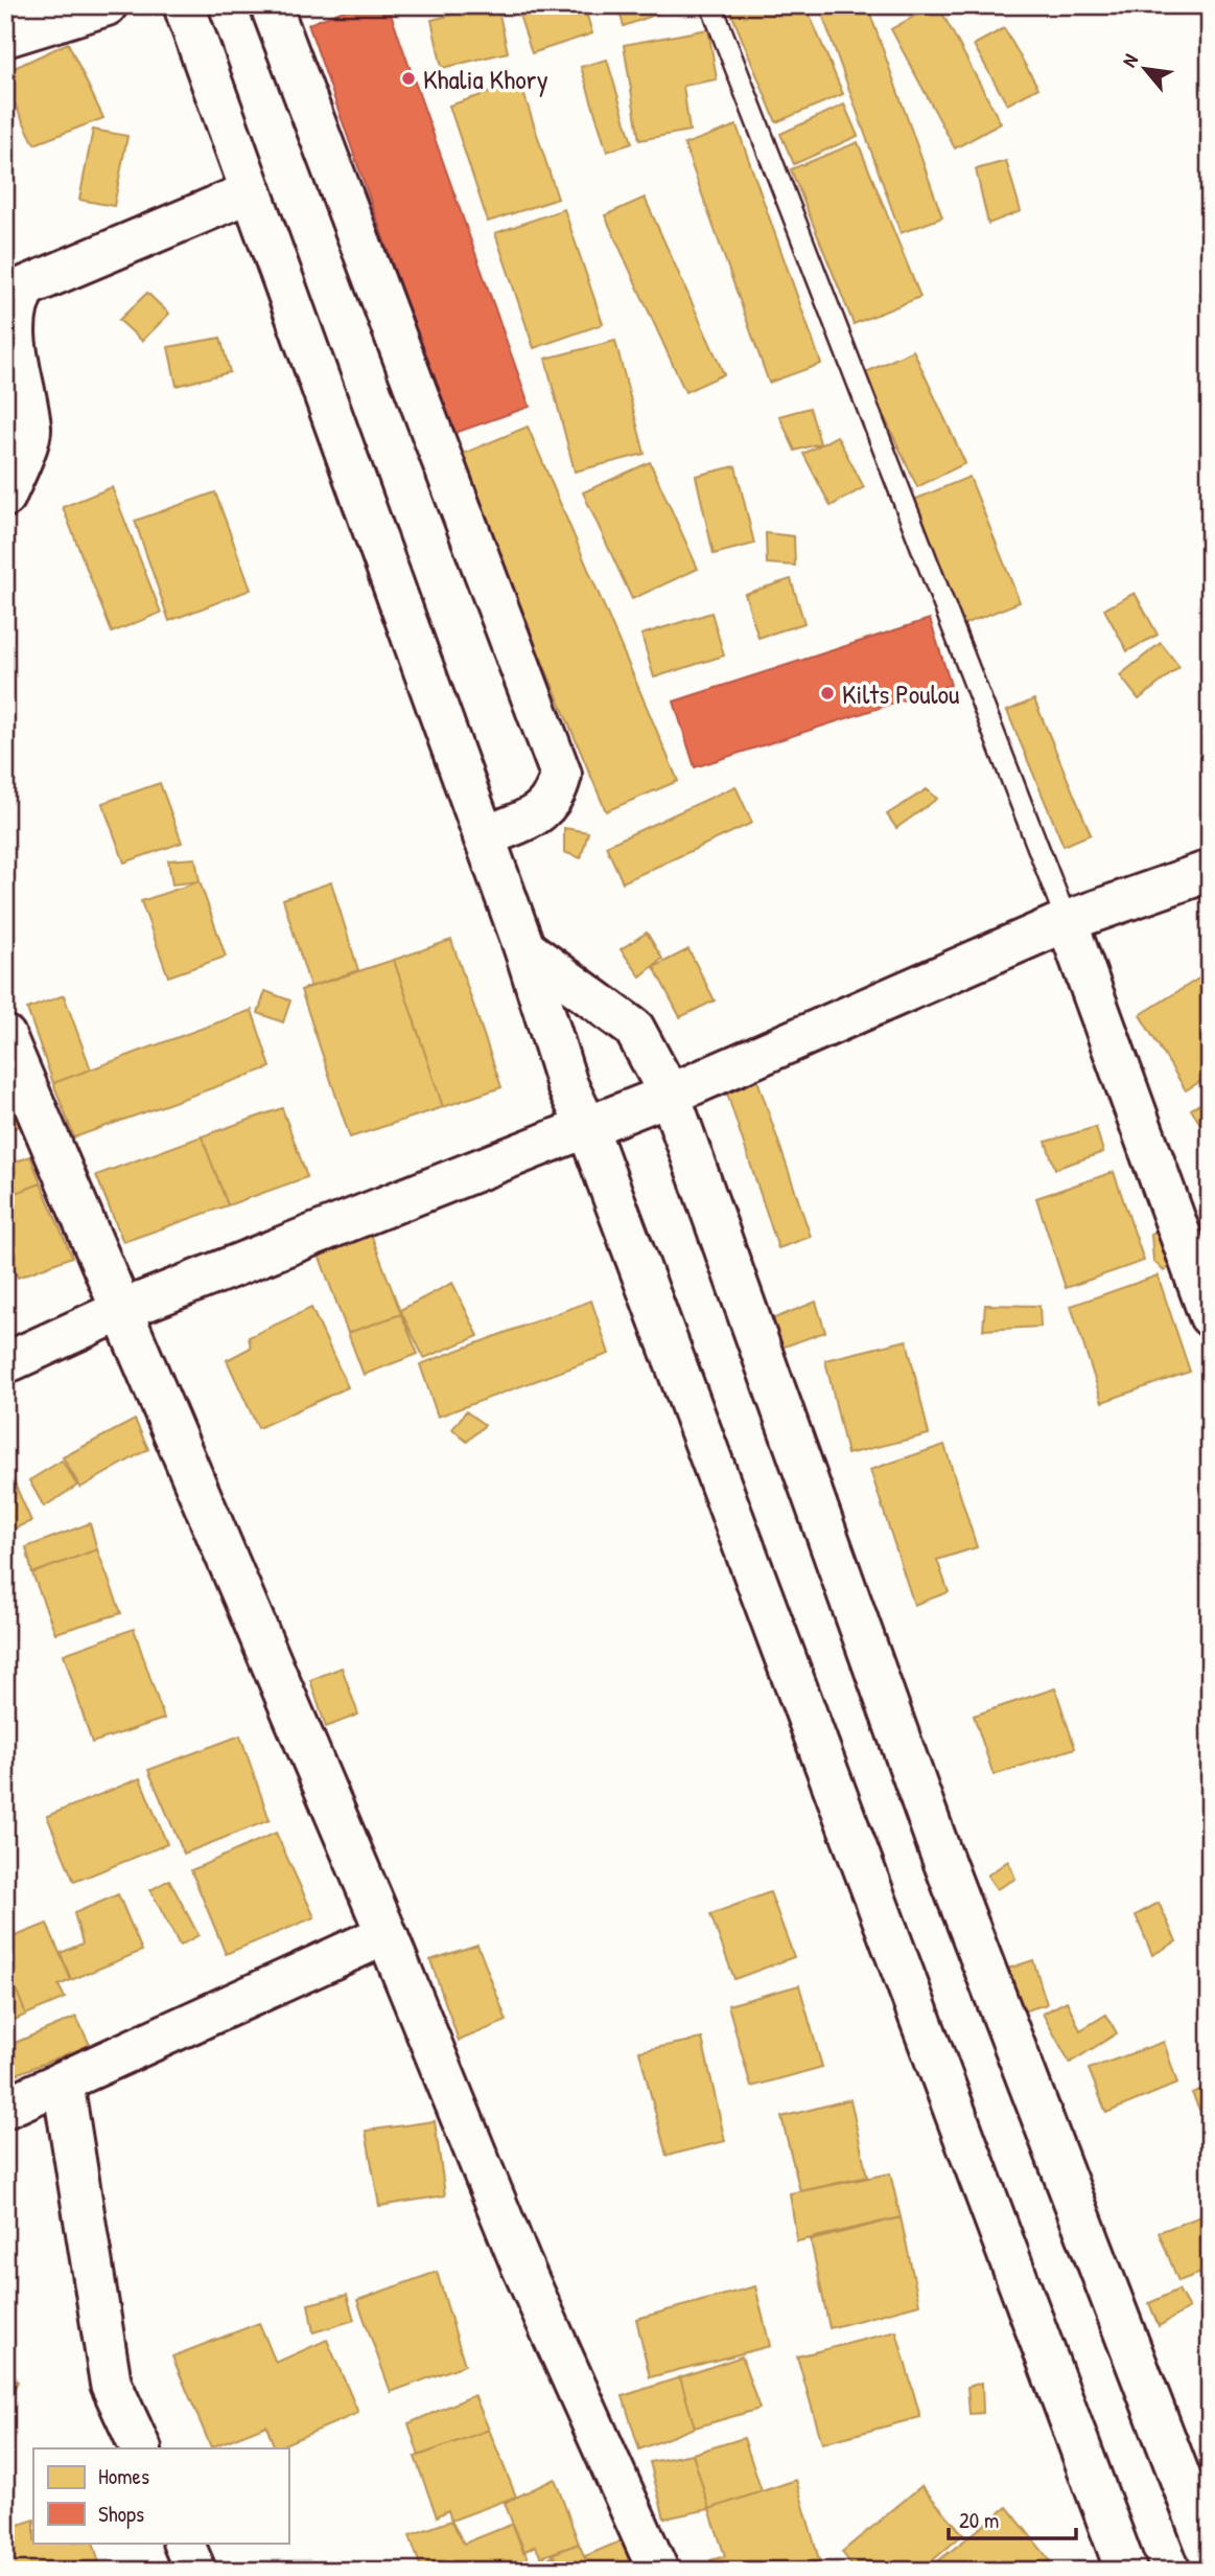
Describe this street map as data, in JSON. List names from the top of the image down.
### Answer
{
  "places": ["Khalia Khory", "Kilts Poulou"],
  "legend": ["Homes", "Shops"],
  "scale_bar": "20 m",
  "north": "top left"
}
